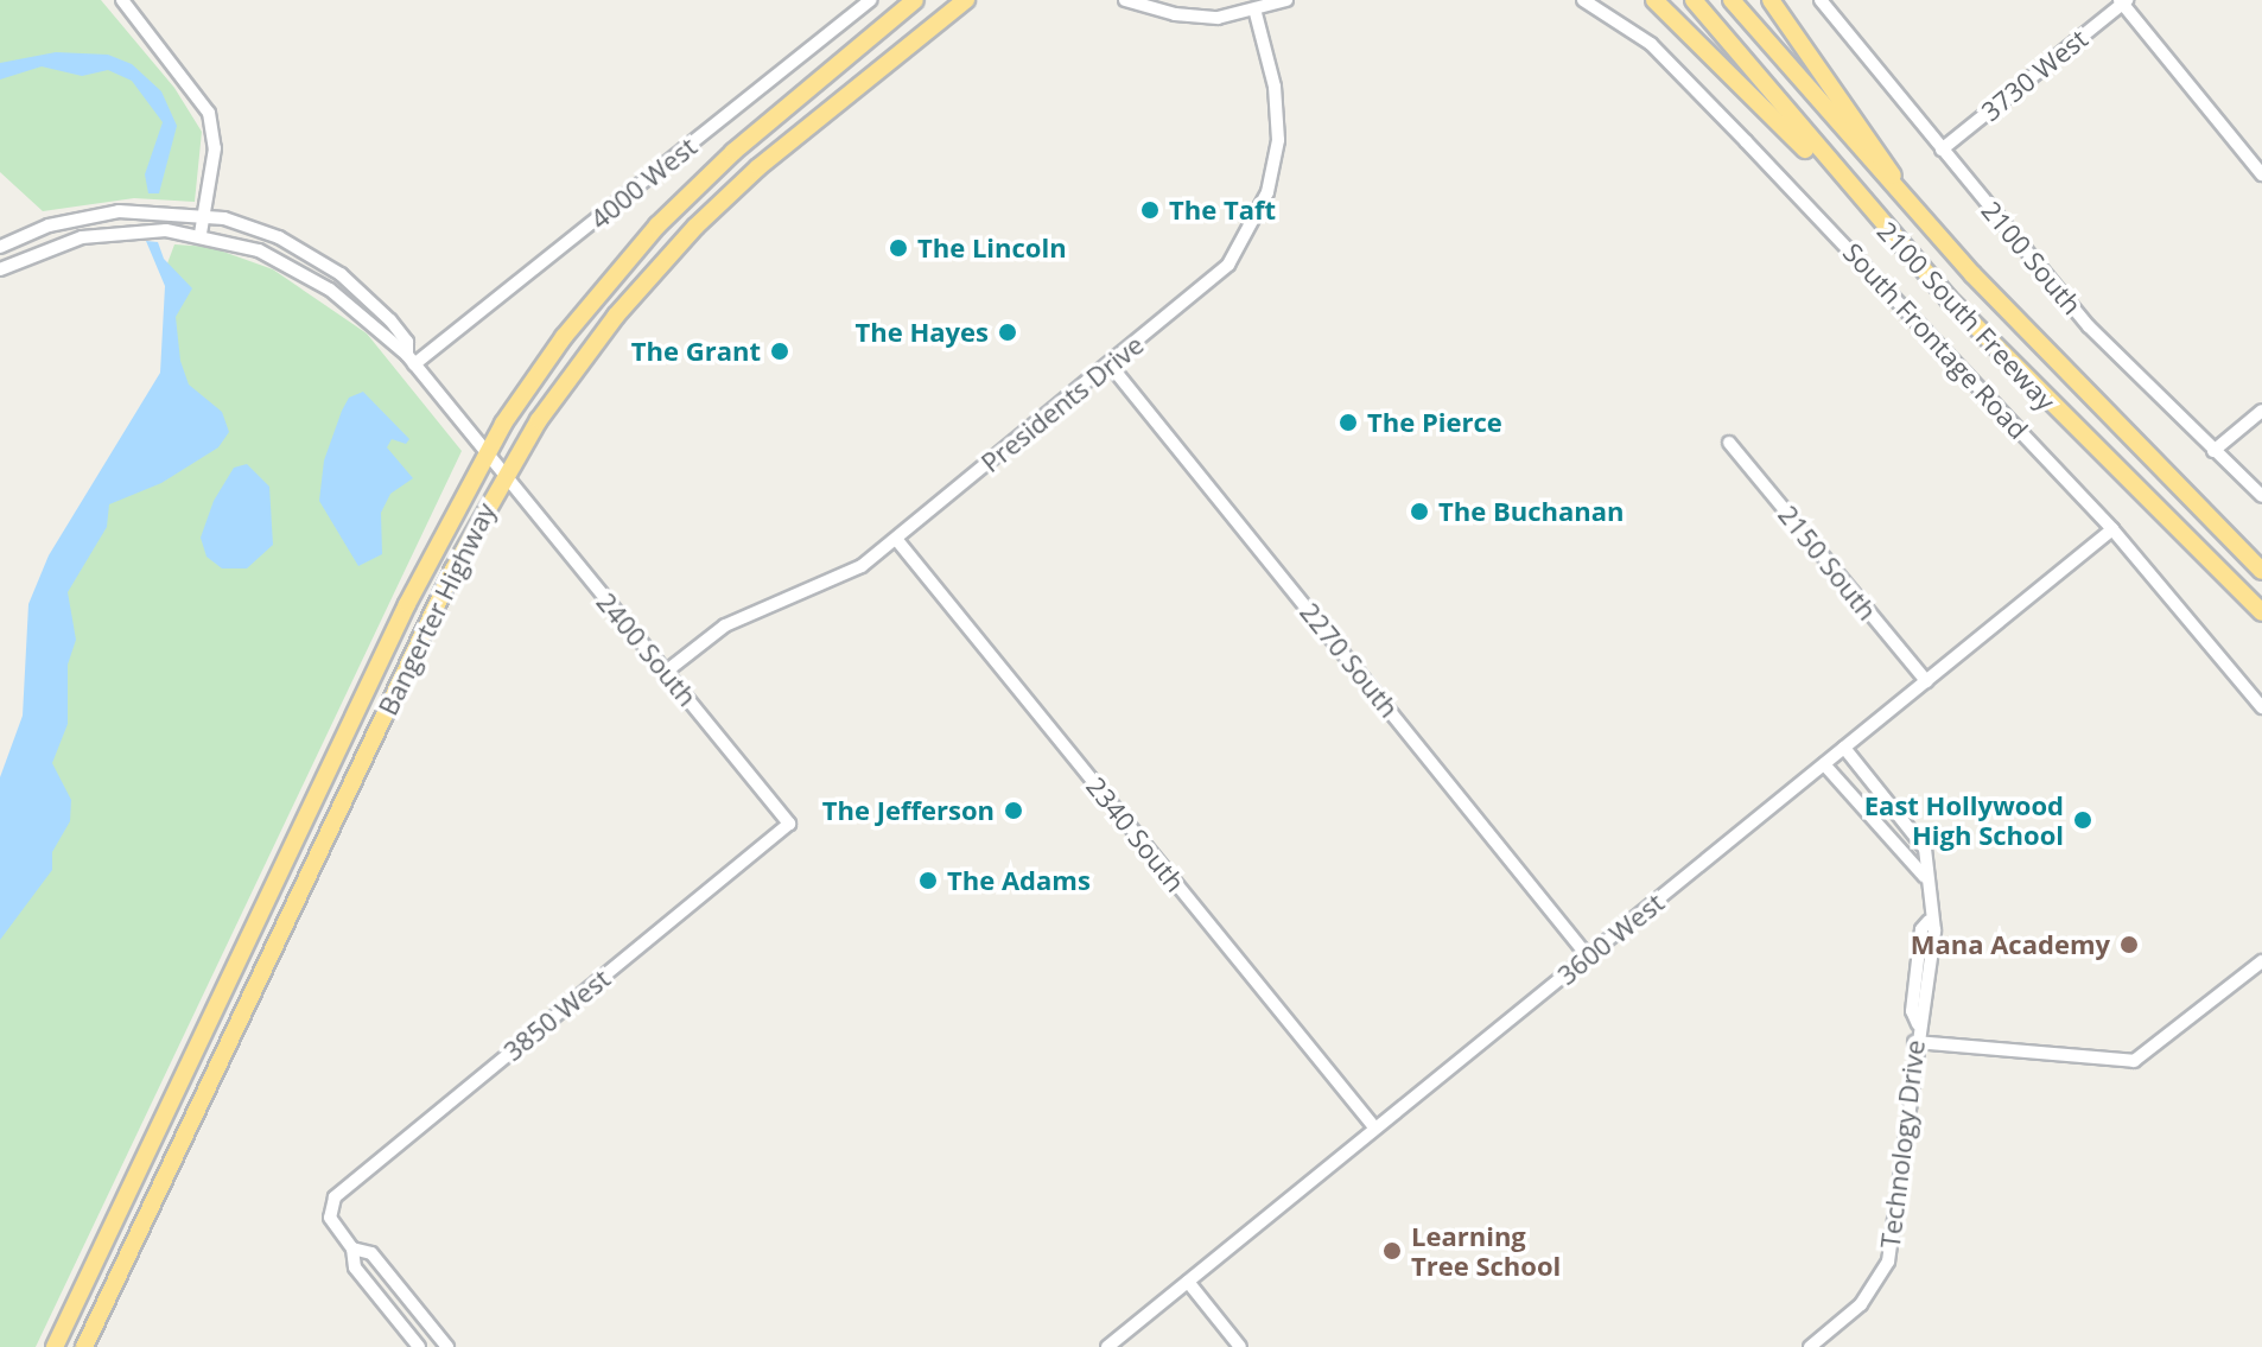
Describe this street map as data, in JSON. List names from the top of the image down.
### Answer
{
  "streets": {
    "highway": ["2100 South Freeway", "Bangerter Highway"],
    "street": [
      "3730 West",
      "4000 West",
      "2100 South",
      "South Frontage Road",
      "Presidents Drive",
      "2150 South",
      "2400 South",
      "2270 South",
      "2340 South",
      "3600 West",
      "3850 West",
      "Technology Drive"
    ]
  },
  "crossings": [
    ["3730 West", "2100 South"],
    ["4000 West", "2400 South"],
    ["South Frontage Road", "3600 West"],
    ["Presidents Drive", "2400 South"],
    ["Presidents Drive", "2270 South"],
    ["Presidents Drive", "2340 South"],
    ["2150 South", "3600 West"],
    ["Bangerter Highway", "2400 South"],
    ["2400 South", "3850 West"],
    ["2270 South", "3600 West"],
    ["2340 South", "3600 West"],
    ["3600 West", "Technology Drive"]
  ],
  "places": [
    "The Taft",
    "The Lincoln",
    "The Hayes",
    "The Grant",
    "The Pierce",
    "The Buchanan",
    "The Jefferson",
    "East Hollywood High School",
    "The Adams",
    "Mana Academy",
    "Learning Tree School"
  ]
}
